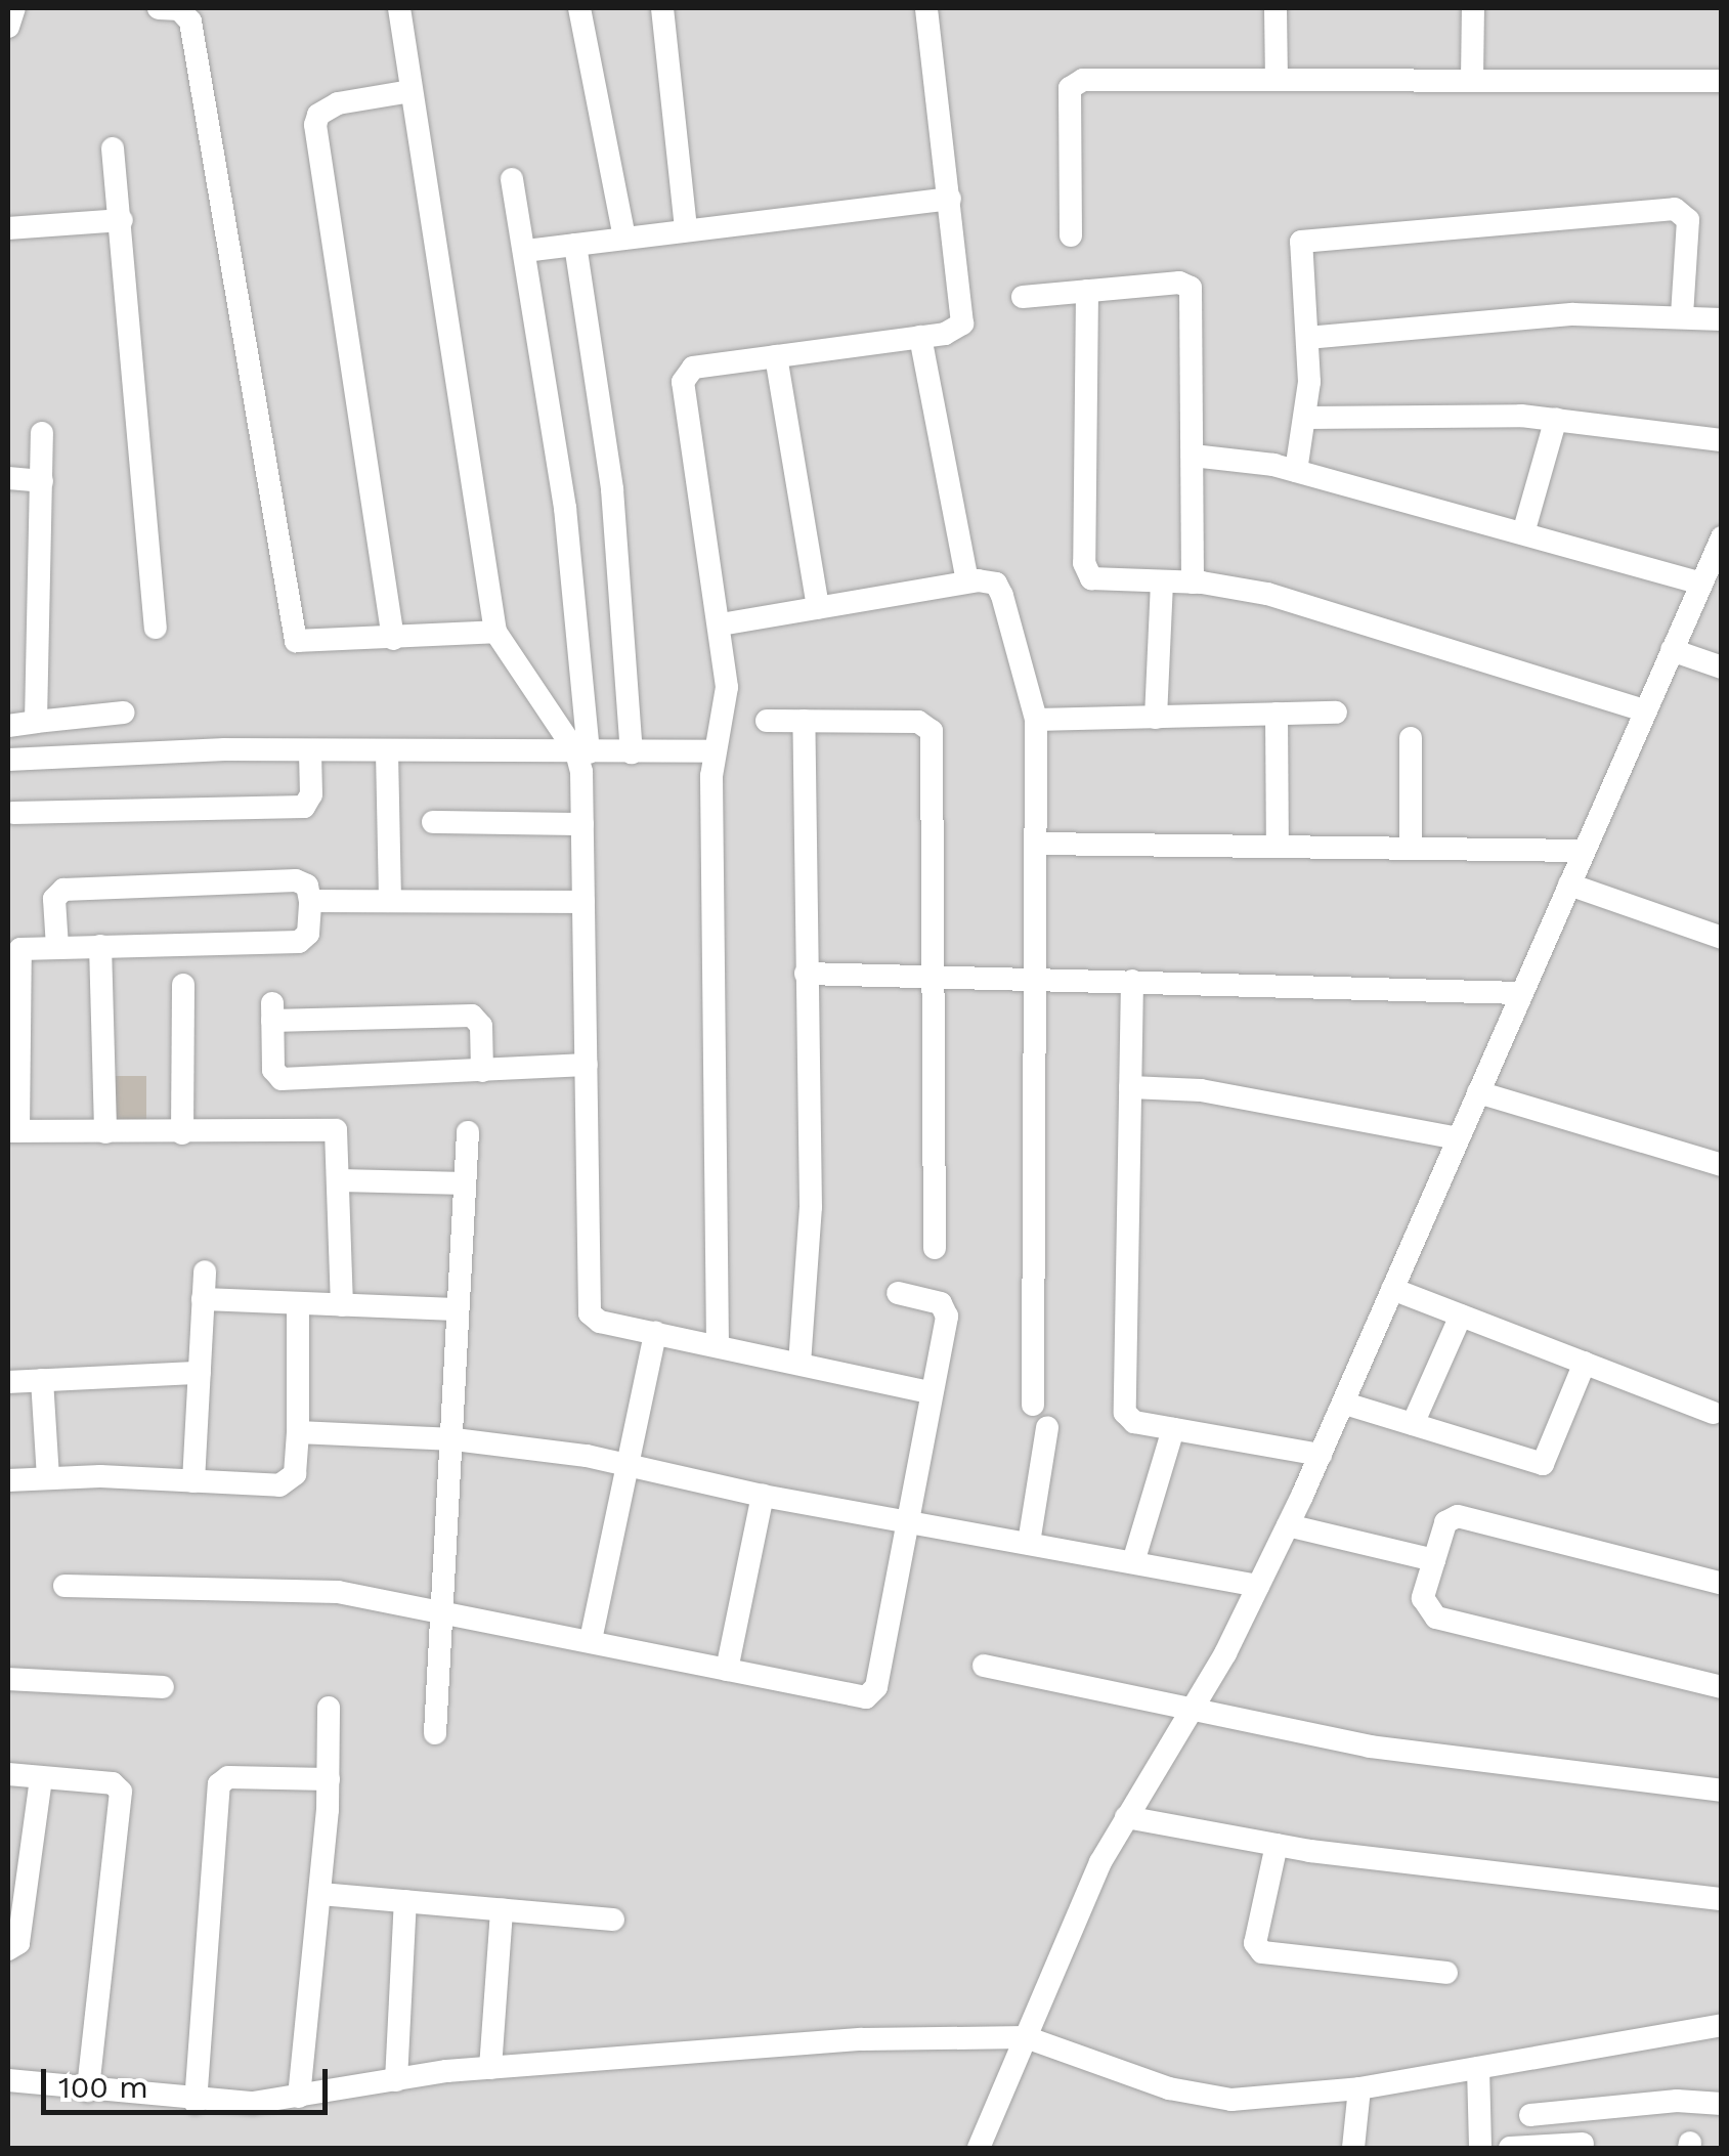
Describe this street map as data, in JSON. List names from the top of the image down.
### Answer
{
  "scale_bar": "100 m"
}
